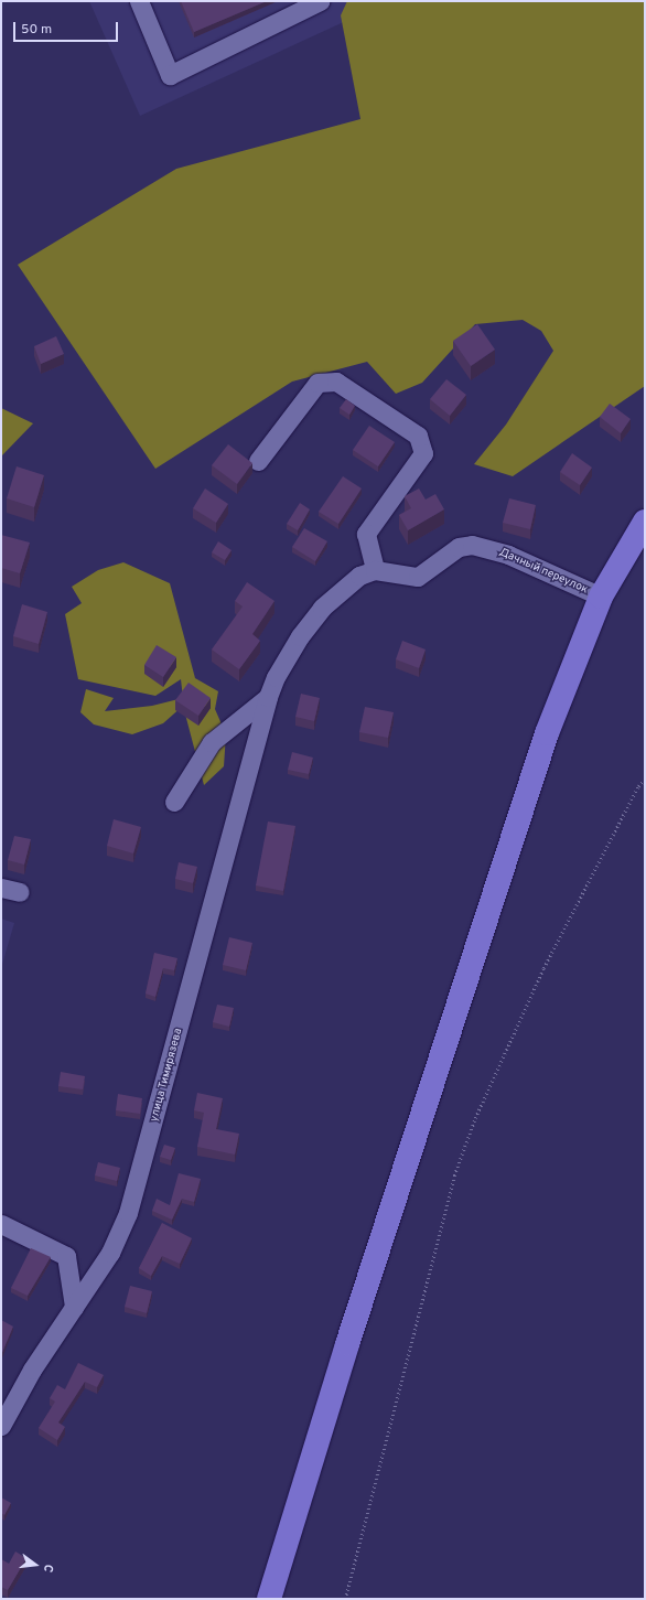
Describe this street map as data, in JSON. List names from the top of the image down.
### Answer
{
  "streets": {
    "street": ["Дачный переулок", "улица Тимирязева"]
  },
  "scale_bar": "50 m",
  "north": "right"
}
